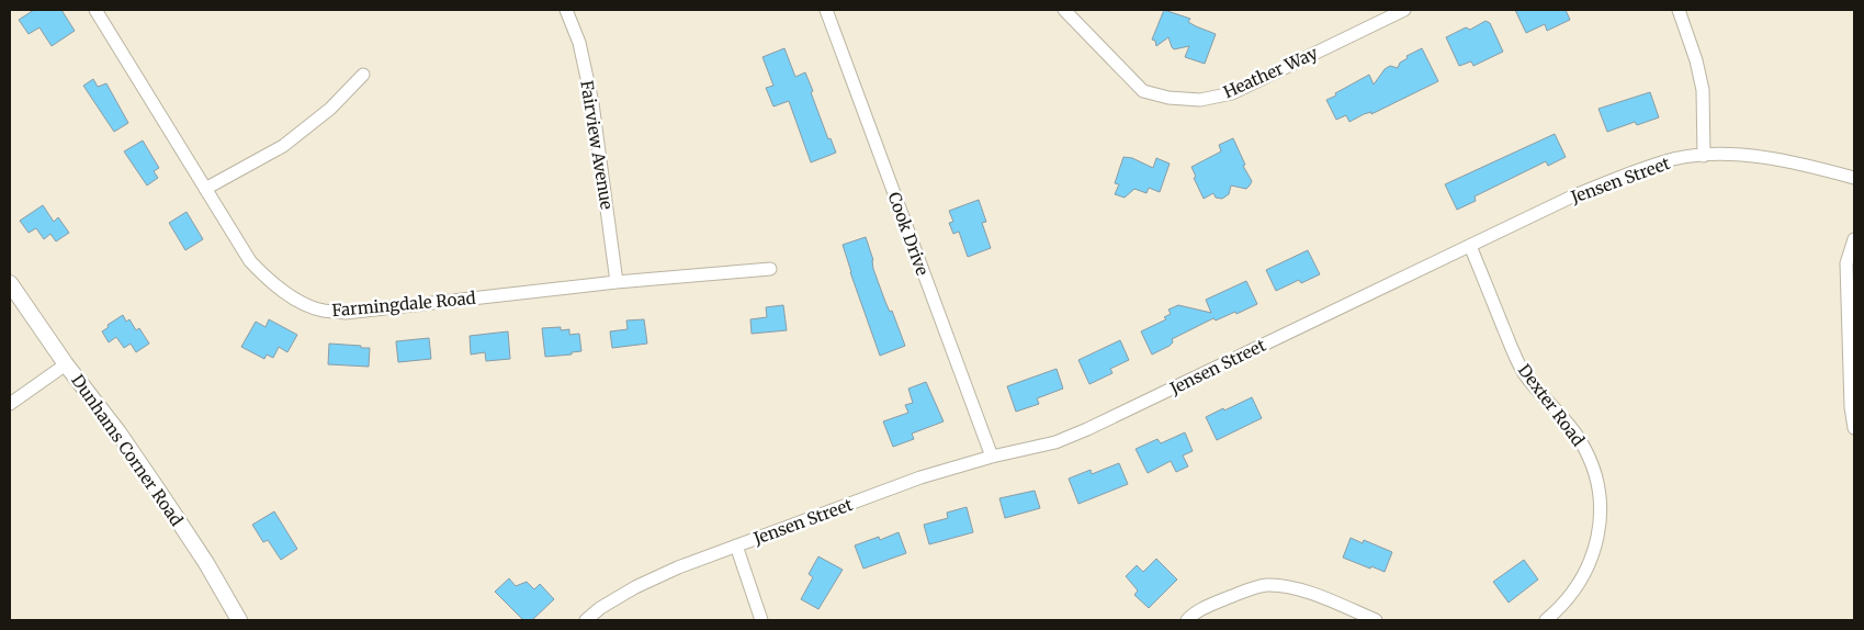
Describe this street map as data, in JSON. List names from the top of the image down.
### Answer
{
  "streets": {
    "street": [
      "Heather Way",
      "Fairview Avenue",
      "Jensen Street",
      "Cook Drive",
      "Farmingdale Road",
      "Dexter Road",
      "Dunhams Corner Road"
    ]
  },
  "crossings": [
    ["Fairview Avenue", "Farmingdale Road"],
    ["Jensen Street", "Cook Drive"],
    ["Jensen Street", "Dexter Road"]
  ]
}
